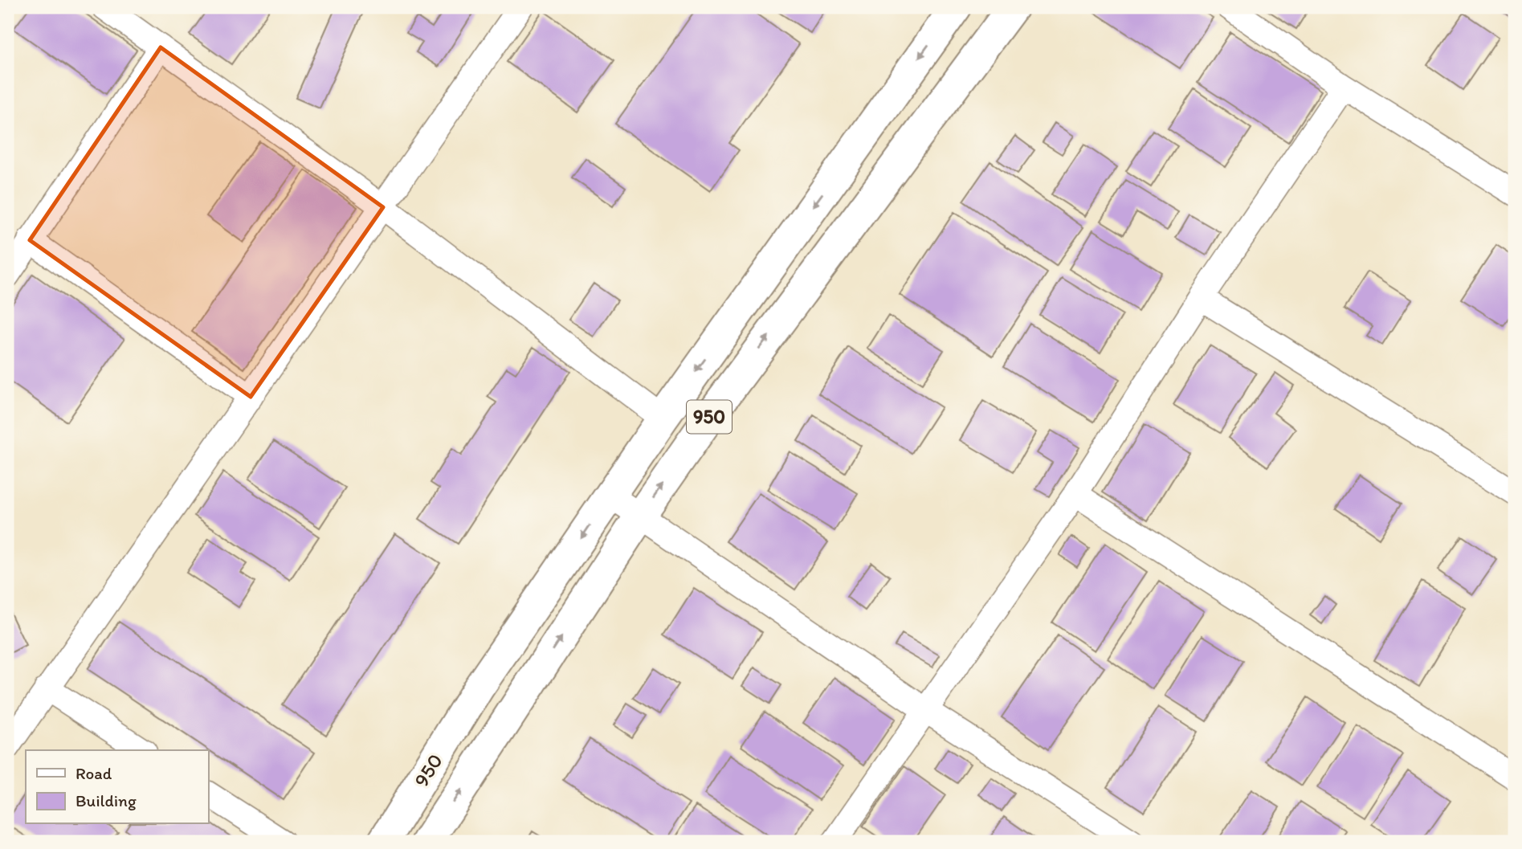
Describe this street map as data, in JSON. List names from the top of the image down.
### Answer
{
  "streets": {
    "main road": ["950"]
  },
  "legend": ["Road", "Building"]
}
